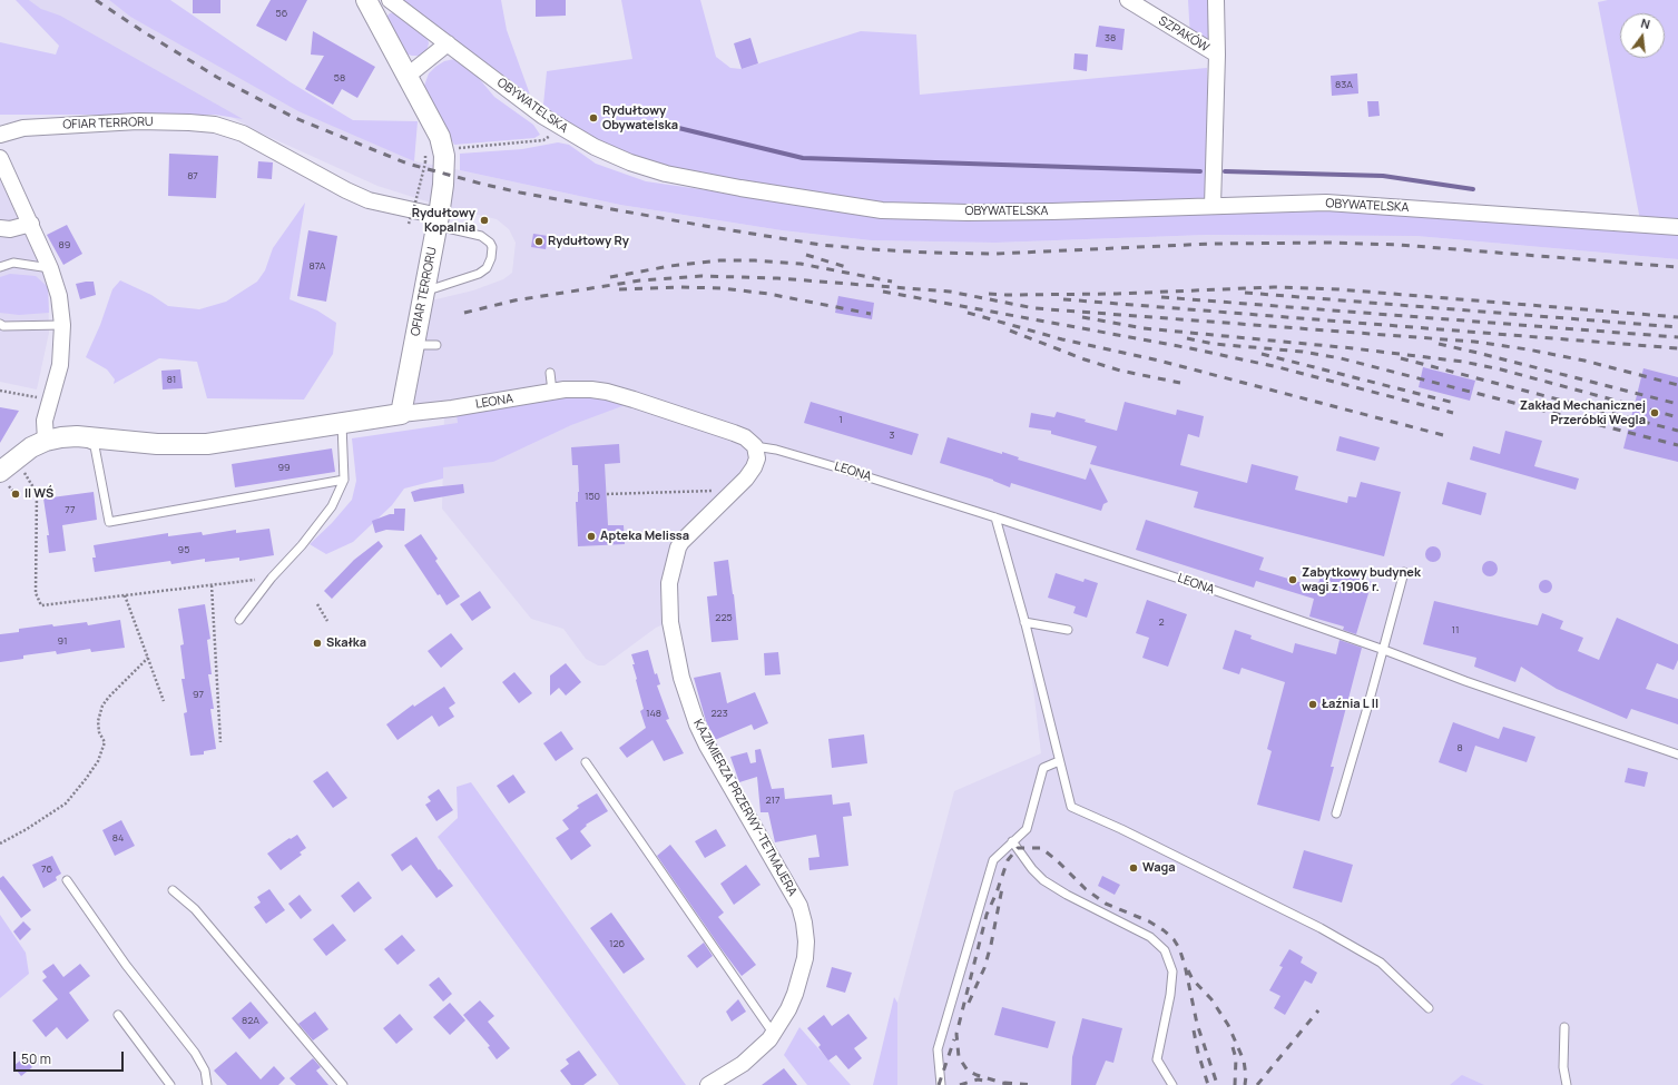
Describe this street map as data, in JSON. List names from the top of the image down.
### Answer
{
  "streets": {
    "street": [
      "SZPAKÓW",
      "OBYWATELSKA",
      "OFIAR TERRORU",
      "LEONA",
      "KAZIMIERZA PRZERWY-TETMAJERA"
    ]
  },
  "crossings": [
    ["OFIAR TERRORU", "LEONA"],
    ["LEONA", "KAZIMIERZA PRZERWY-TETMAJERA"]
  ],
  "places": [
    "Rydułtowy Obywatelska",
    "Rydułtowy Kopalnia",
    "Rydułtowy Ry",
    "Zakład Mechanicznej Przeróbki Wegla",
    "II WŚ",
    "Apteka Melissa",
    "Zabytkowy budynek wagi z 1906 r.",
    "Skałka",
    "Łaźnia L II",
    "Waga"
  ],
  "house_numbers": [
    "56",
    "38",
    "58",
    "83A",
    "87",
    "89",
    "87A",
    "81",
    "1",
    "3",
    "99",
    "150",
    "77",
    "95",
    "225",
    "2",
    "11",
    "91",
    "97",
    "148",
    "223",
    "8",
    "217",
    "84",
    "76",
    "126",
    "82A"
  ],
  "scale_bar": "50 m",
  "north": "top"
}
